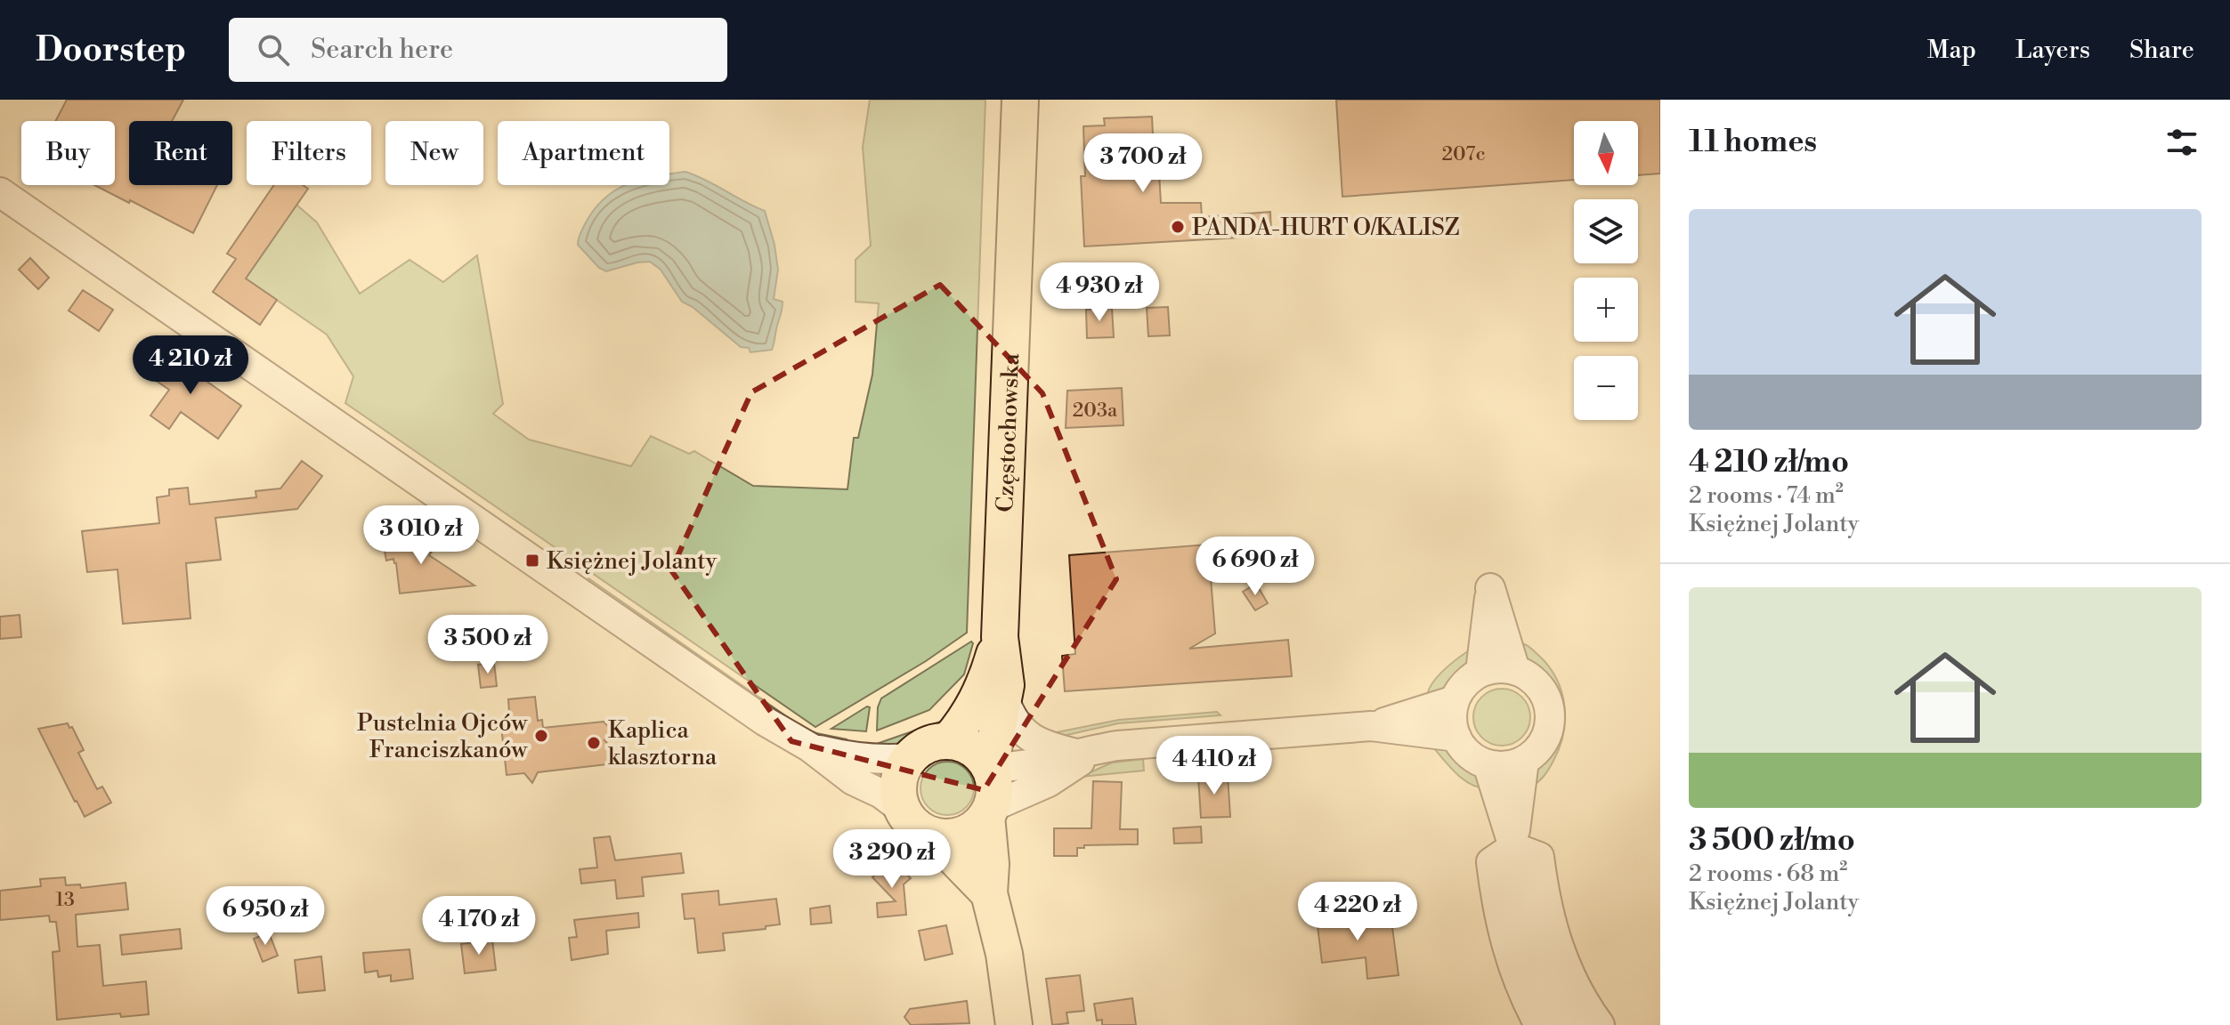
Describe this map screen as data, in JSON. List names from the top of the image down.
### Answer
{
  "streets": {
    "main road": ["Częstochowska"]
  },
  "places": {
    "other": ["PANDA-HURT O/KALISZ", "Pustelnia Ojców Franciszkanów", "Kaplica klasztorna"],
    "transit": ["Księżnej Jolanty"]
  },
  "house_numbers": ["207c", "203a", "13"],
  "north": "bottom",
  "page": {
    "header": "Doorstep",
    "search": "Search here",
    "nav": ["Map", "Layers", "Share"],
    "heading": "11 homes",
    "map_buttons": ["+", "−"],
    "chip": [
      "Buy",
      "Rent",
      "Filters",
      "New",
      "Apartment"
    ],
    "price": [
      "3 700 zł",
      "4 930 zł",
      "4 210 zł",
      "3 010 zł",
      "6 690 zł",
      "3 500 zł",
      "4 410 zł",
      "3 290 zł",
      "4 220 zł",
      "6 950 zł",
      "4 170 zł"
    ],
    "list": [
      {
        "name": "4 210 zł/mo",
        "note": "2 rooms · 74 m² · Księżnej Jolanty"
      },
      {
        "name": "3 500 zł/mo",
        "note": "2 rooms · 68 m² · Księżnej Jolanty"
      }
    ]
  }
}
